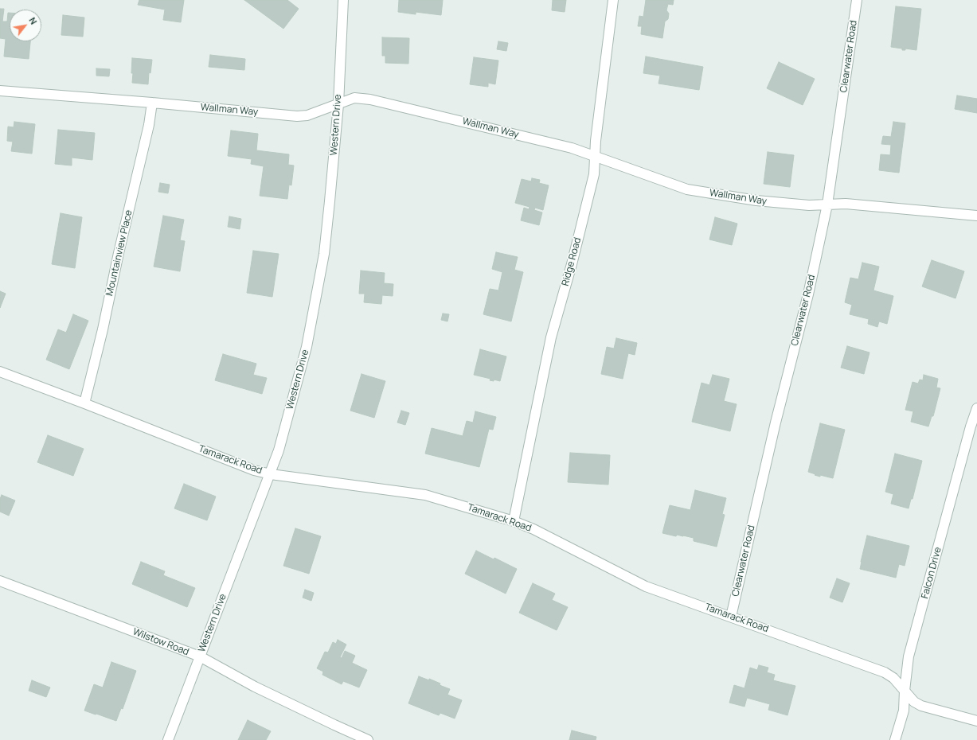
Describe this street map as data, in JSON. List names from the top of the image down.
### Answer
{
  "streets": {
    "street": [
      "Clearwater Road",
      "Wallman Way",
      "Western Drive",
      "Mountainview Place",
      "Ridge Road",
      "Tamarack Road",
      "Falcon Drive",
      "Wilstow Road"
    ]
  },
  "crossings": [
    ["Clearwater Road", "Wallman Way"],
    ["Clearwater Road", "Tamarack Road"],
    ["Wallman Way", "Western Drive"],
    ["Wallman Way", "Mountainview Place"],
    ["Wallman Way", "Ridge Road"],
    ["Western Drive", "Tamarack Road"],
    ["Western Drive", "Wilstow Road"],
    ["Mountainview Place", "Tamarack Road"],
    ["Ridge Road", "Tamarack Road"],
    ["Tamarack Road", "Falcon Drive"]
  ],
  "north": "top right"
}
